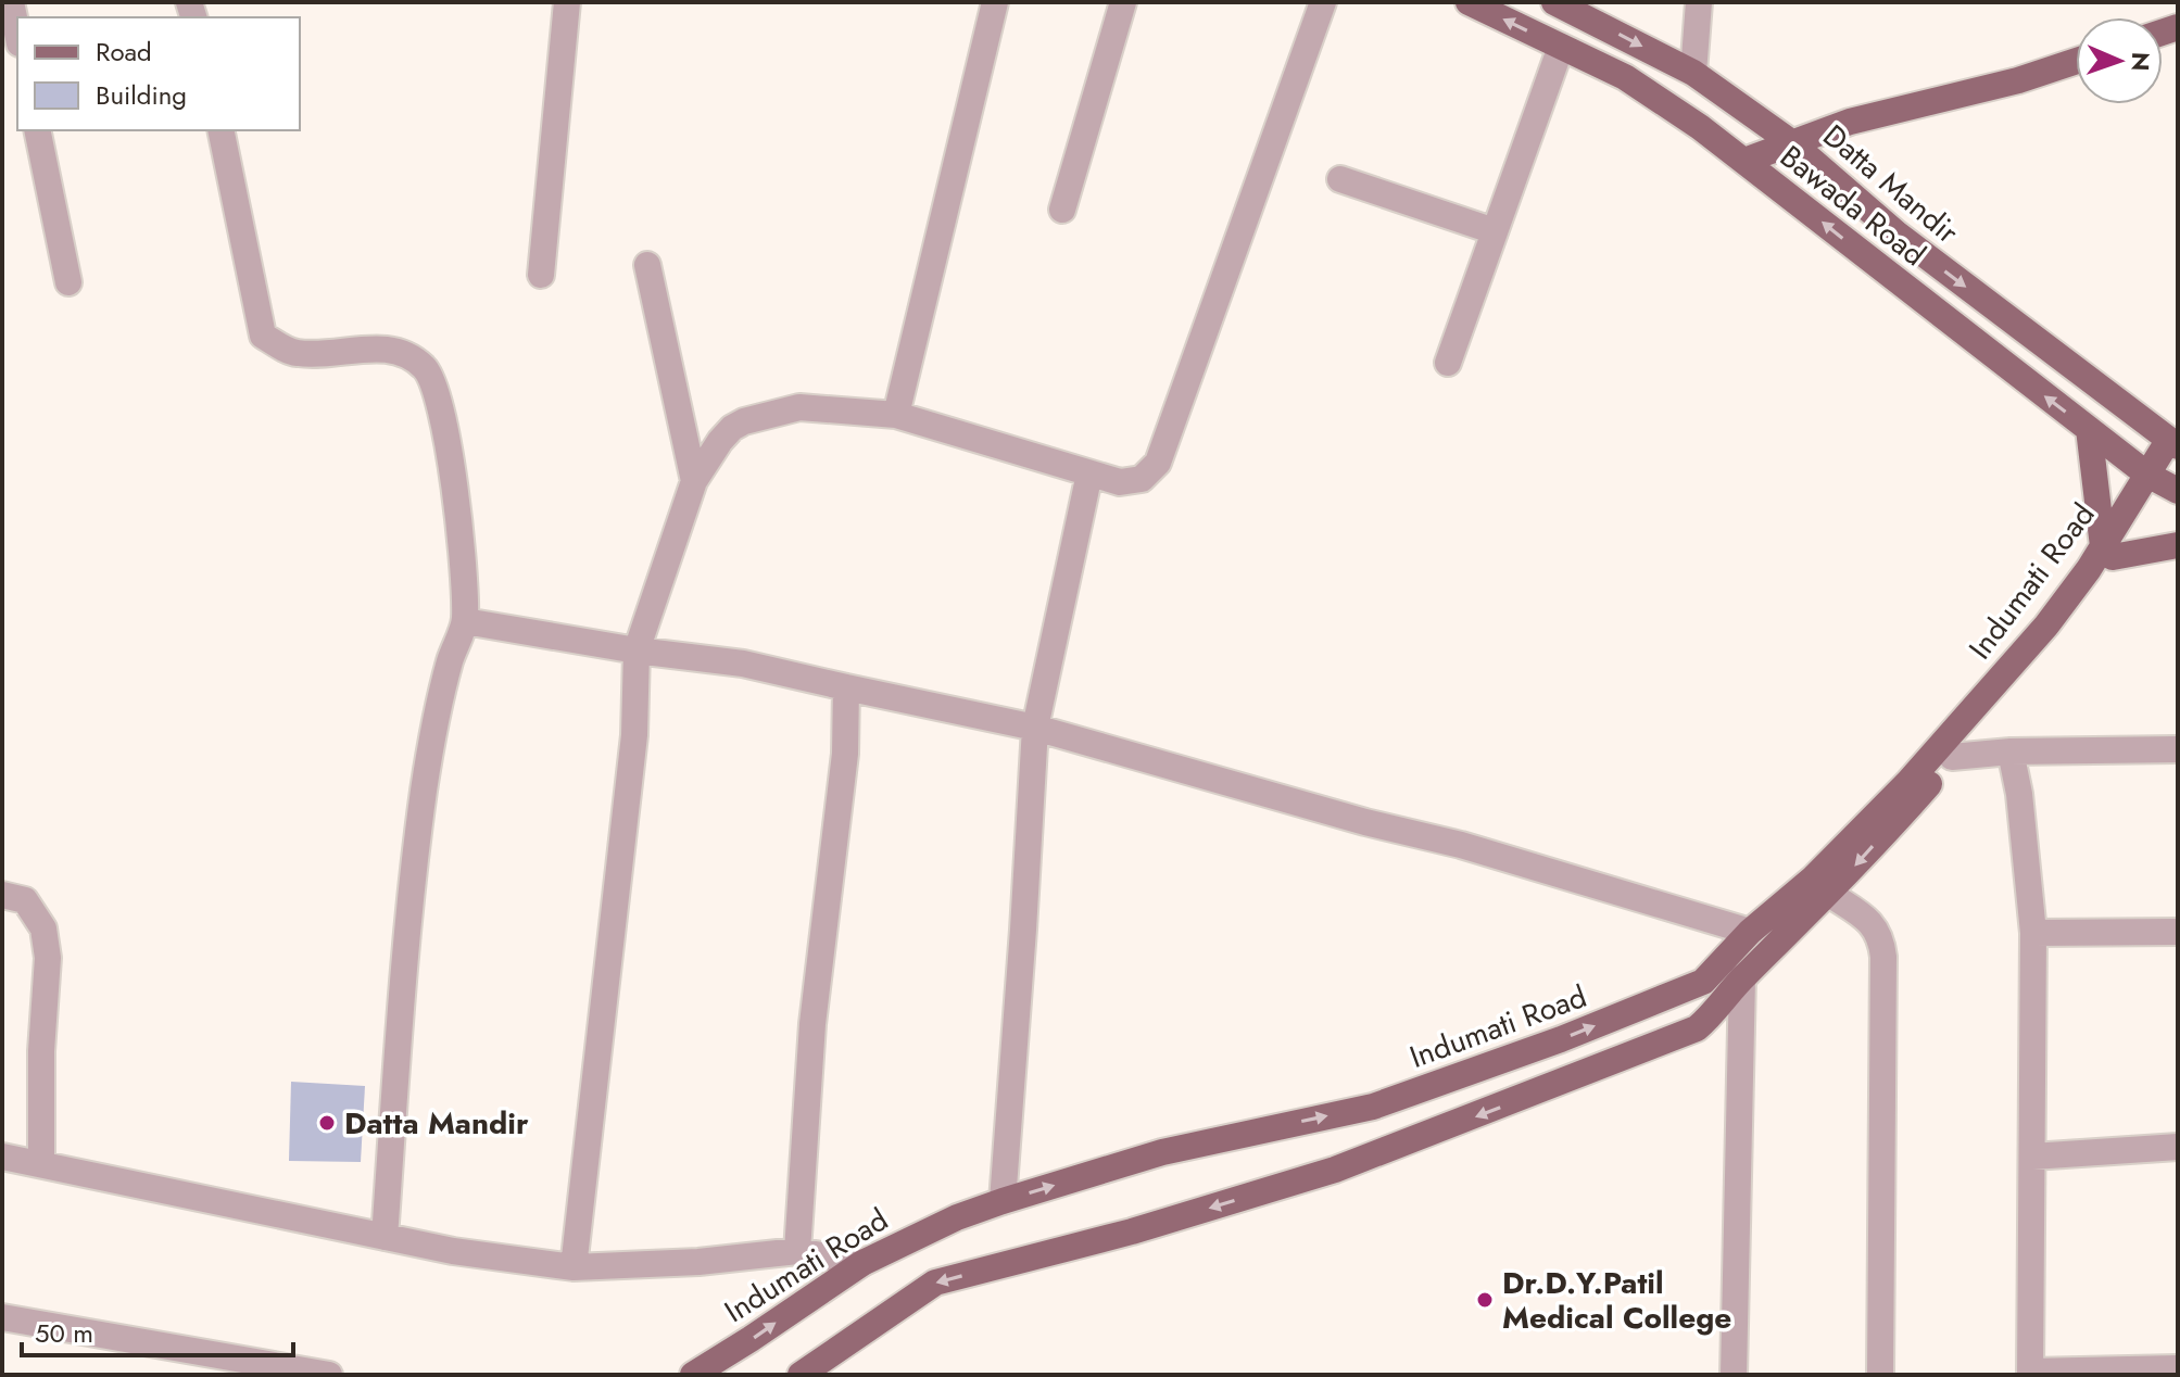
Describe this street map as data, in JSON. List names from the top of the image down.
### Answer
{
  "streets": {
    "main road": ["Datta Mandir", "Bawada Road", "Indumati Road"]
  },
  "crossings": [
    ["Datta Mandir", "Bawada Road"],
    ["Datta Mandir", "Indumati Road"],
    ["Bawada Road", "Indumati Road"]
  ],
  "one_way": ["Datta Mandir", "Bawada Road"],
  "places": ["Datta Mandir", "Dr.D.Y.Patil Medical College"],
  "legend": ["Road", "Building"],
  "scale_bar": "50 m",
  "north": "right"
}
